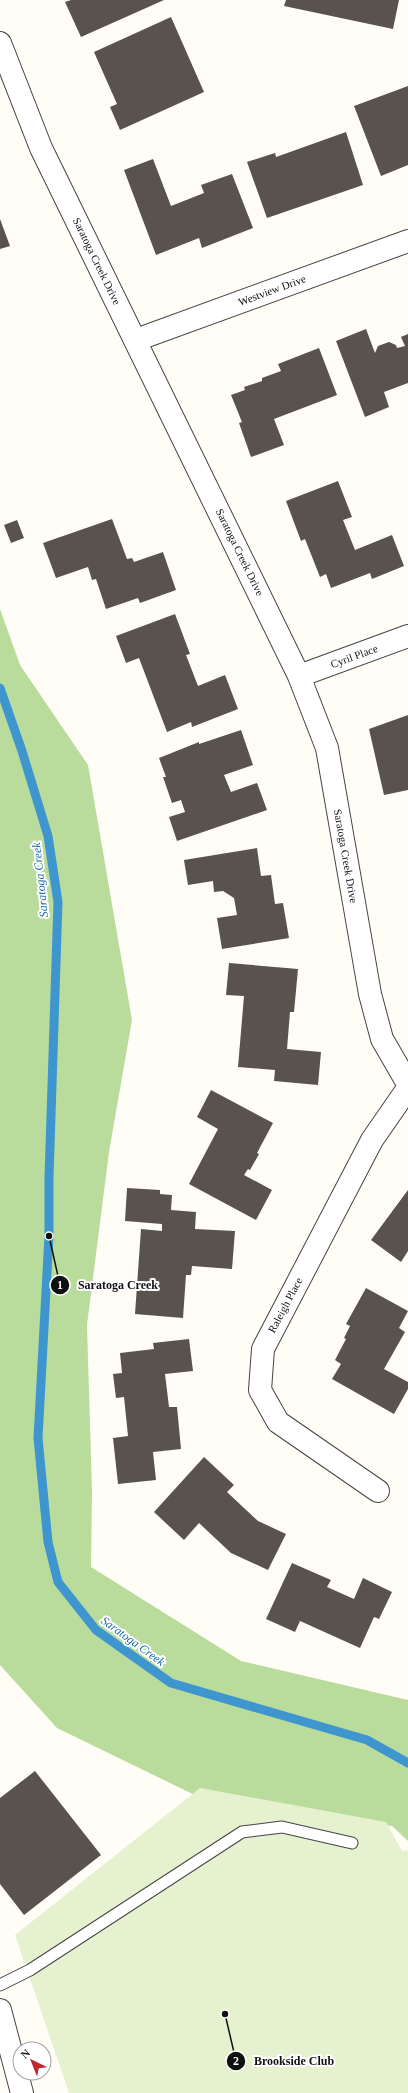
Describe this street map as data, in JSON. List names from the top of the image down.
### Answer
{
  "streets": {
    "street": [
      "Saratoga Creek Drive",
      "Westview Drive",
      "Cyril Place",
      "Raleigh Place"
    ]
  },
  "crossings": [
    ["Saratoga Creek Drive", "Westview Drive"],
    ["Saratoga Creek Drive", "Cyril Place"]
  ],
  "water": ["Saratoga Creek"],
  "places": ["Saratoga Creek", "Brookside Club"],
  "north": "top left"
}
